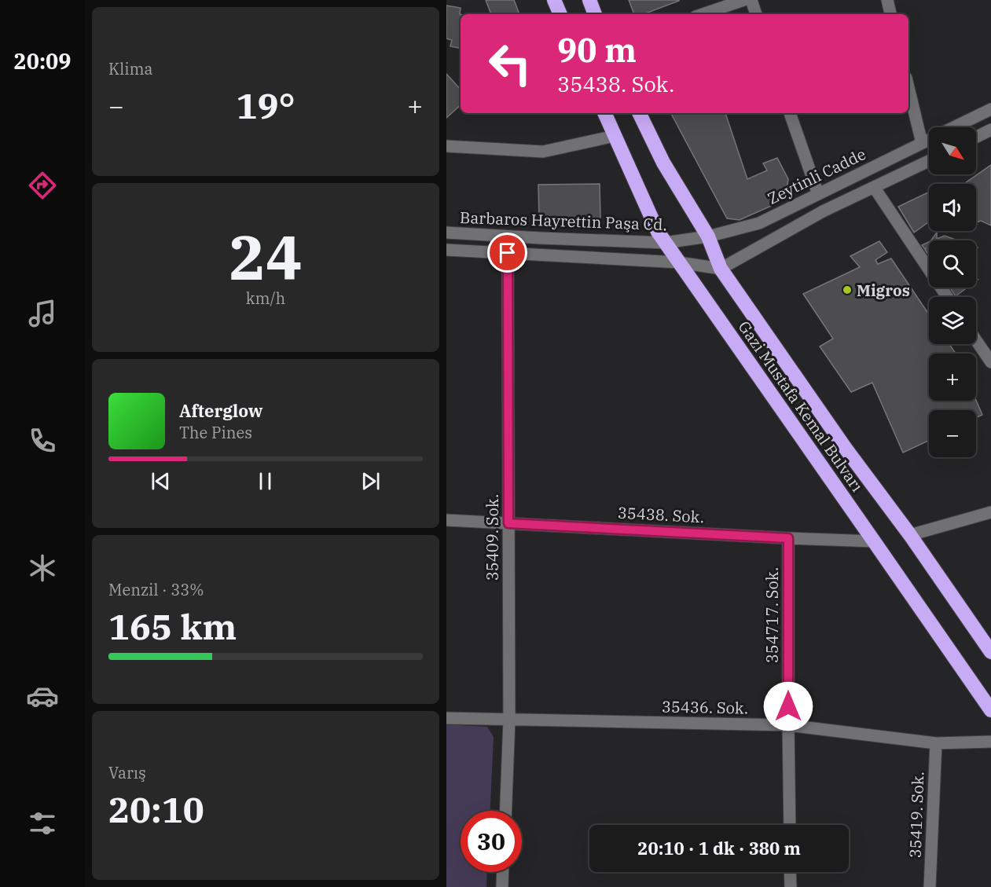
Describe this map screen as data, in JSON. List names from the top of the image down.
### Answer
{
  "streets": {
    "highway": ["Gazi Mustafa Kemal Bulvarı"],
    "street": [
      "Zeytinli Cadde",
      "Barbaros Hayrettin Paşa Cd.",
      "35438. Sok.",
      "35409. Sok.",
      "354717. Sok.",
      "35436. Sok.",
      "35419. Sok."
    ]
  },
  "crossings": [
    ["Zeytinli Cadde", "Barbaros Hayrettin Paşa Cd."],
    ["Zeytinli Cadde", "Gazi Mustafa Kemal Bulvarı"],
    ["Barbaros Hayrettin Paşa Cd.", "Gazi Mustafa Kemal Bulvarı"],
    ["Gazi Mustafa Kemal Bulvarı", "35438. Sok."],
    ["35438. Sok.", "35409. Sok."],
    ["35438. Sok.", "354717. Sok."],
    ["35409. Sok.", "35436. Sok."],
    ["354717. Sok.", "35436. Sok."],
    ["35436. Sok.", "35419. Sok."]
  ],
  "places": ["Migros"],
  "north": "bottom right",
  "page": {
    "tabs": "20:09",
    "tile": [
      "Klima",
      ["24", "km/h"],
      ["Menzil · 33%", "165 km"],
      ["Varış", "20:10"]
    ],
    "turn": ["90 m", "35438. Sok."],
    "heat": ["−", "19°", "+"],
    "map_buttons": ["+", "−"],
    "song": ["Afterglow", "The Pines"],
    "limit": "30",
    "trip": "20:10 · 1 dk · 380 m"
  }
}
